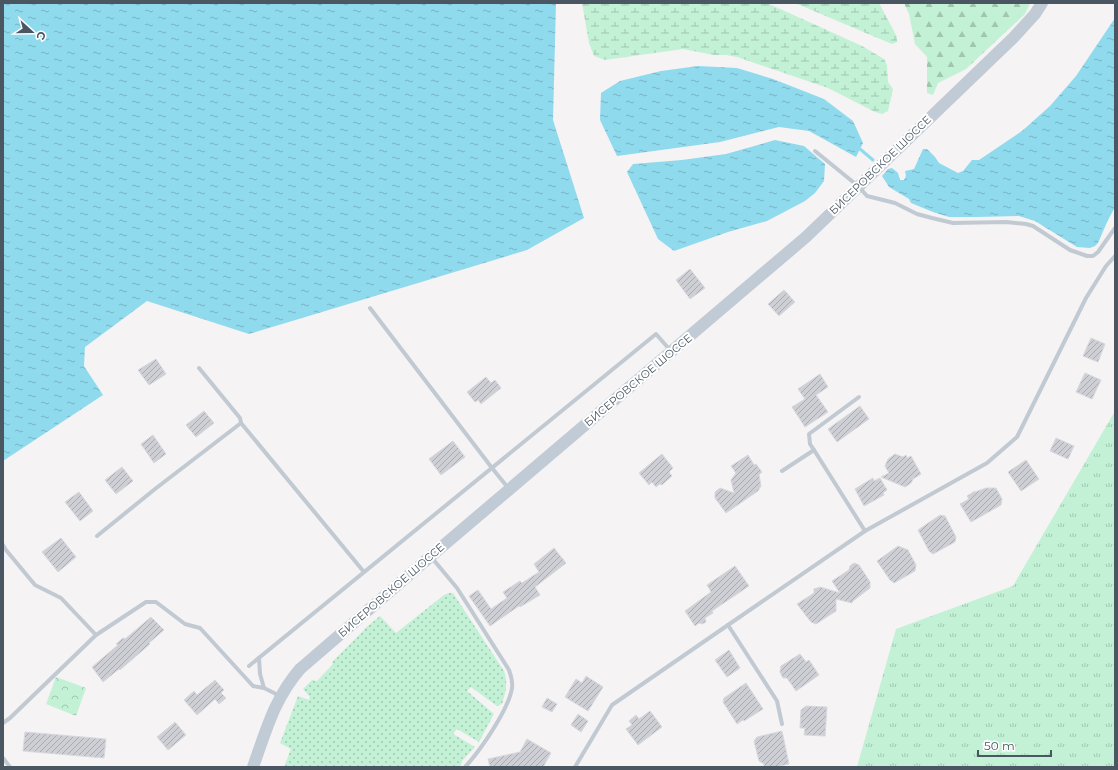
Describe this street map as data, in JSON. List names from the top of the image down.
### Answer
{
  "streets": {
    "main road": ["БИСЕРОВСКОЕ ШОССЕ"]
  },
  "scale_bar": "50 m",
  "north": "right"
}
